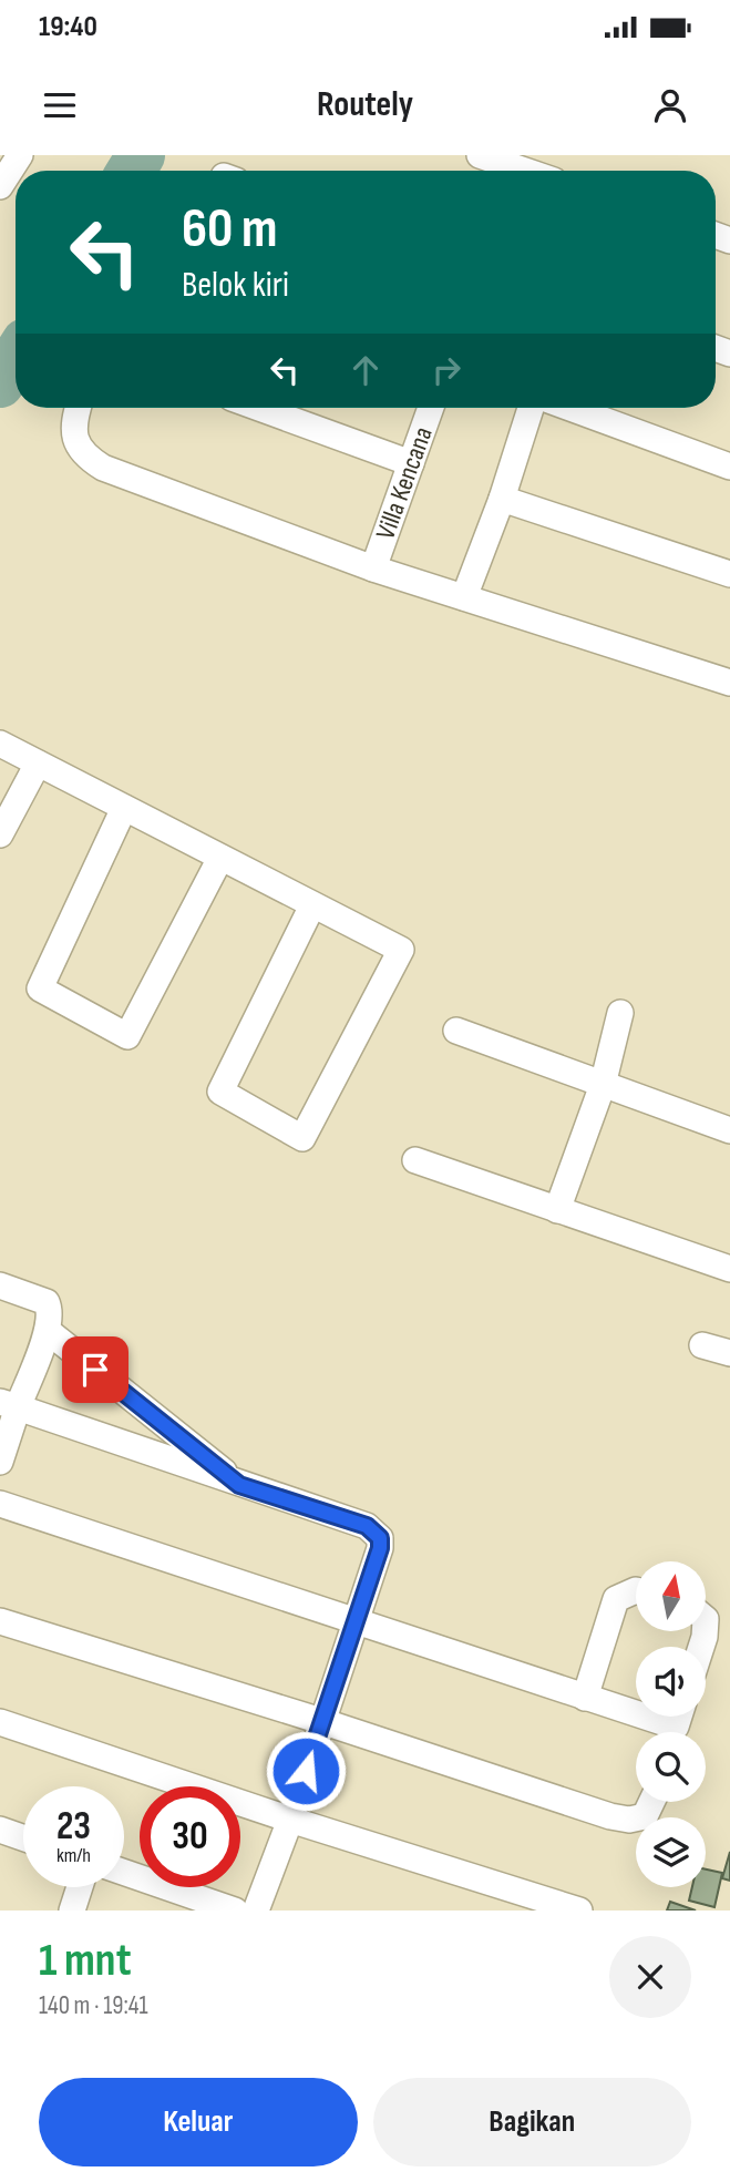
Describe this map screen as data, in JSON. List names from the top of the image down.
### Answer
{
  "streets": {
    "street": ["Villa Kencana"]
  },
  "north": "top",
  "page": {
    "status": "19:40",
    "header": "Routely",
    "turn": ["60 m", "Belok kiri"],
    "speed": "23 km/h",
    "limit": "30",
    "heading": ["1 mnt", "140 m · 19:41"],
    "buttons": ["Keluar", "Bagikan"]
  }
}
